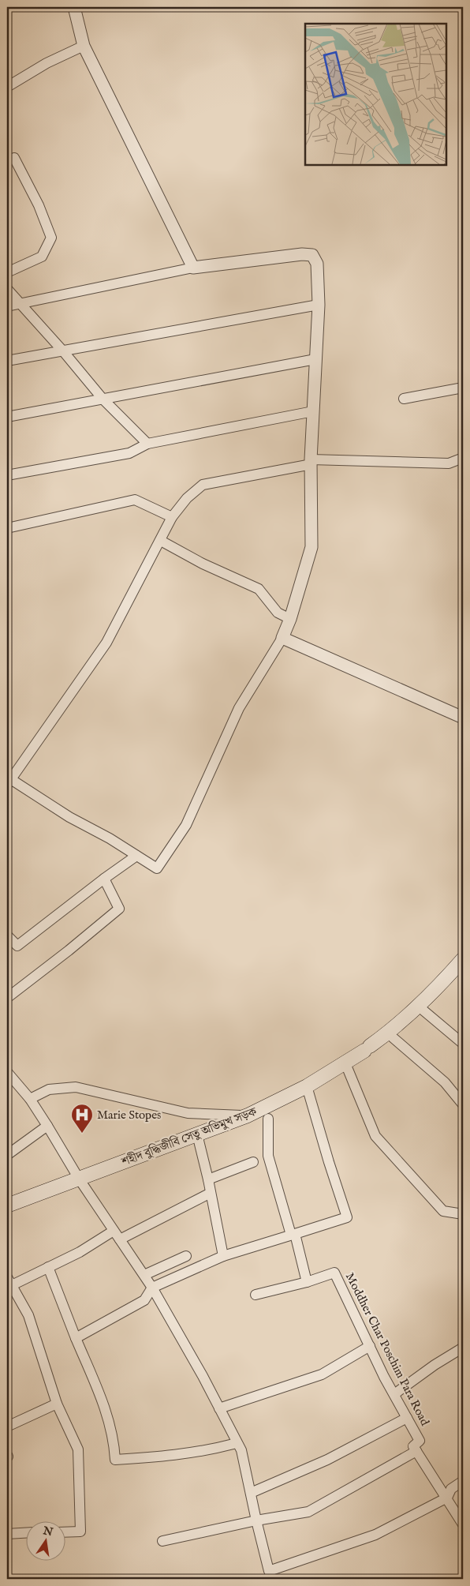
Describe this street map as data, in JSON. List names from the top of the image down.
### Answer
{
  "streets": {
    "main road": ["শহীদ বুদ্ধিজীবি সেতু অভিমুখ সড়ক"],
    "street": ["Moddher Char Poschim Para Road"]
  },
  "places": {
    "hospital": ["Marie Stopes"]
  },
  "north": "top"
}
